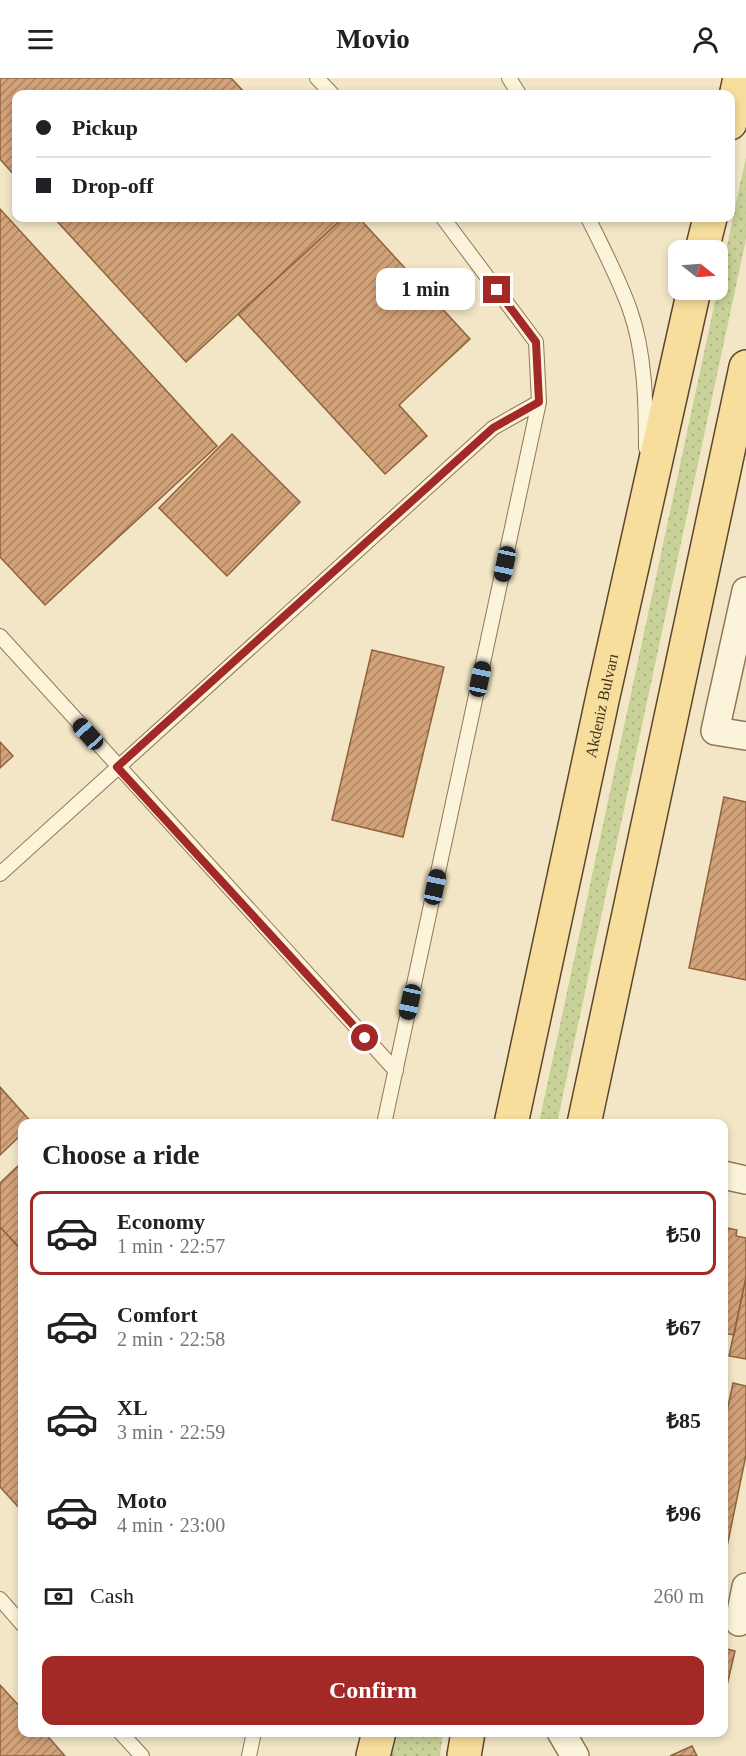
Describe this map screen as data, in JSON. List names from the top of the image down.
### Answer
{
  "streets": {
    "main road": ["Akdeniz Bulvarı"]
  },
  "north": "right",
  "page": {
    "header": "Movio",
    "banner": ["Pickup", "Drop-off"],
    "bubble": "1 min",
    "heading": "Choose a ride",
    "list": [
      {
        "name": "Economy",
        "note": "1 min · 22:57",
        "value": "₺50"
      },
      {
        "name": "Comfort",
        "note": "2 min · 22:58",
        "value": "₺67"
      },
      {
        "name": "XL",
        "note": "3 min · 22:59",
        "value": "₺85"
      },
      {
        "name": "Moto",
        "note": "4 min · 23:00",
        "value": "₺96"
      }
    ],
    "pay": ["Cash", "260 m"],
    "buttons": "Confirm"
  }
}
